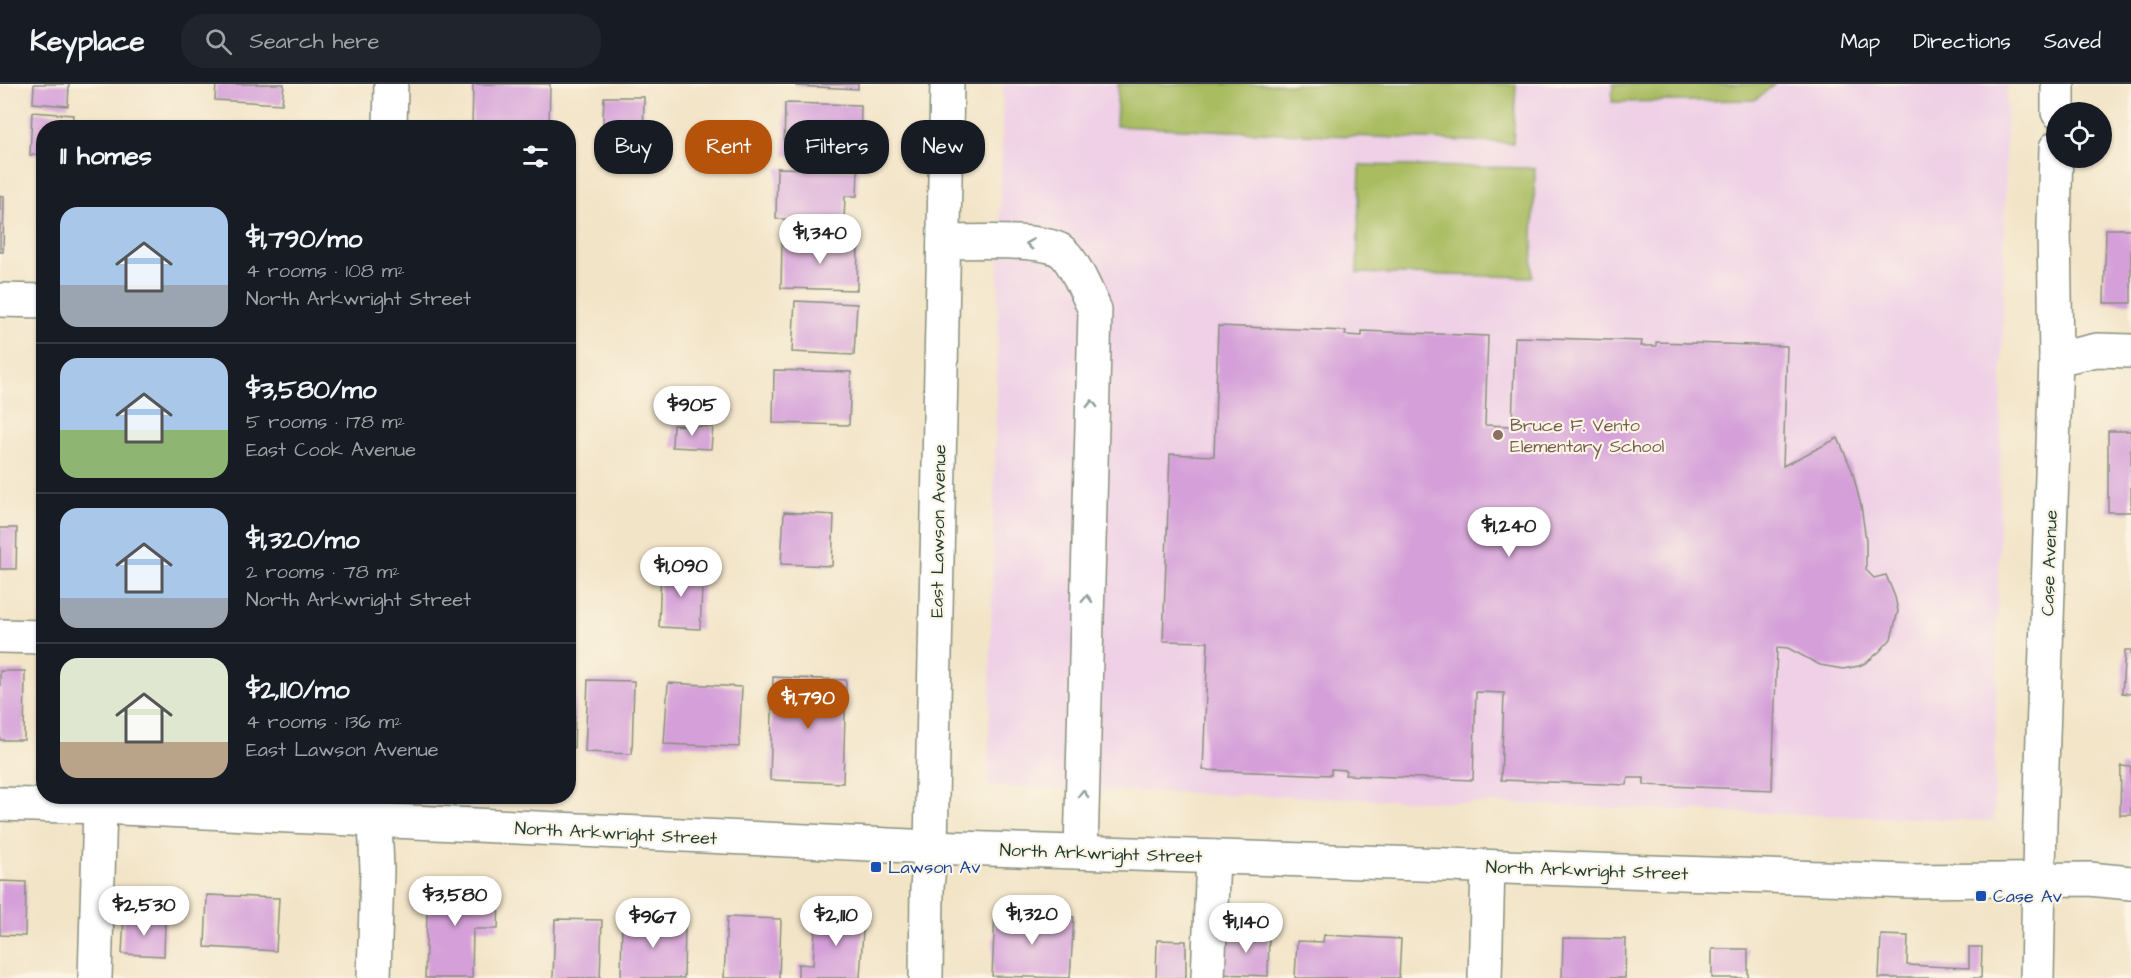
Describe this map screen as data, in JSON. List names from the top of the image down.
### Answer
{
  "streets": {
    "street": ["East Lawson Avenue", "Case Avenue", "North Arkwright Street"]
  },
  "crossings": [
    ["East Lawson Avenue", "North Arkwright Street"],
    ["Case Avenue", "North Arkwright Street"]
  ],
  "places": {
    "other": ["Bruce F. Vento Elementary School"],
    "transit": ["Lawson Av", "Case Av"]
  },
  "page": {
    "header": "Keyplace",
    "search": "Search here",
    "nav": ["Map", "Directions", "Saved"],
    "chip": [
      "Buy",
      "Rent",
      "Filters",
      "New"
    ],
    "heading": "11 homes",
    "list": [
      {
        "name": "$1,790/mo",
        "note": "4 rooms · 108 m² · North Arkwright Street"
      },
      {
        "name": "$3,580/mo",
        "note": "5 rooms · 178 m² · East Cook Avenue"
      },
      {
        "name": "$1,320/mo",
        "note": "2 rooms · 78 m² · North Arkwright Street"
      },
      {
        "name": "$2,110/mo",
        "note": "4 rooms · 136 m² · East Lawson Avenue"
      }
    ],
    "price": [
      "$1,340",
      "$905",
      "$1,240",
      "$1,090",
      "$1,790",
      "$3,580",
      "$2,530",
      "$1,320",
      "$2,110",
      "$967",
      "$1,140"
    ]
  }
}
